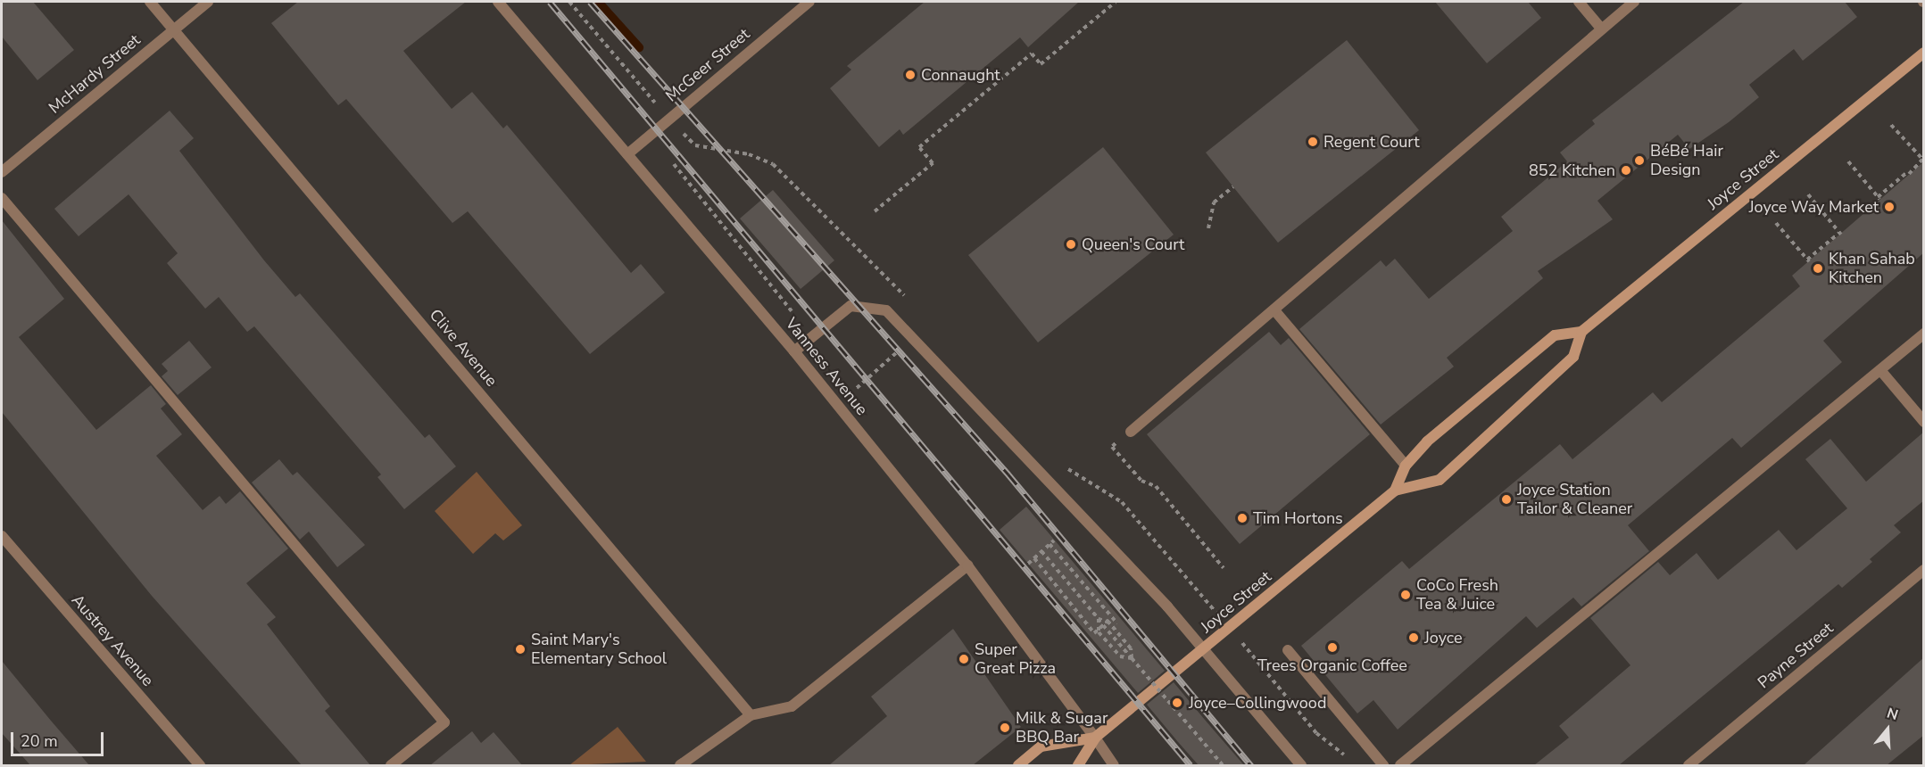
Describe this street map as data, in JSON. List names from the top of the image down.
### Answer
{
  "streets": {
    "main road": ["Joyce Street"],
    "street": [
      "McGeer Street",
      "McHardy Street",
      "Clive Avenue",
      "Vanness Avenue",
      "Austrey Avenue",
      "Payne Street"
    ]
  },
  "crossings": [
    ["McGeer Street", "Vanness Avenue"],
    ["McHardy Street", "Clive Avenue"],
    ["Joyce Street", "Vanness Avenue"]
  ],
  "places": [
    "Connaught",
    "Regent Court",
    "BéBé Hair Design",
    "852 Kitchen",
    "Joyce Way Market",
    "Queen's Court",
    "Khan Sahab Kitchen",
    "Joyce Station Tailor & Cleaner",
    "Tim Hortons",
    "CoCo Fresh Tea & Juice",
    "Joyce",
    "Trees Organic Coffee",
    "Saint Mary's Elementary School",
    "Super Great Pizza",
    "Joyce–Collingwood",
    "Milk & Sugar BBQ Bar"
  ],
  "scale_bar": "20 m",
  "north": "top"
}
